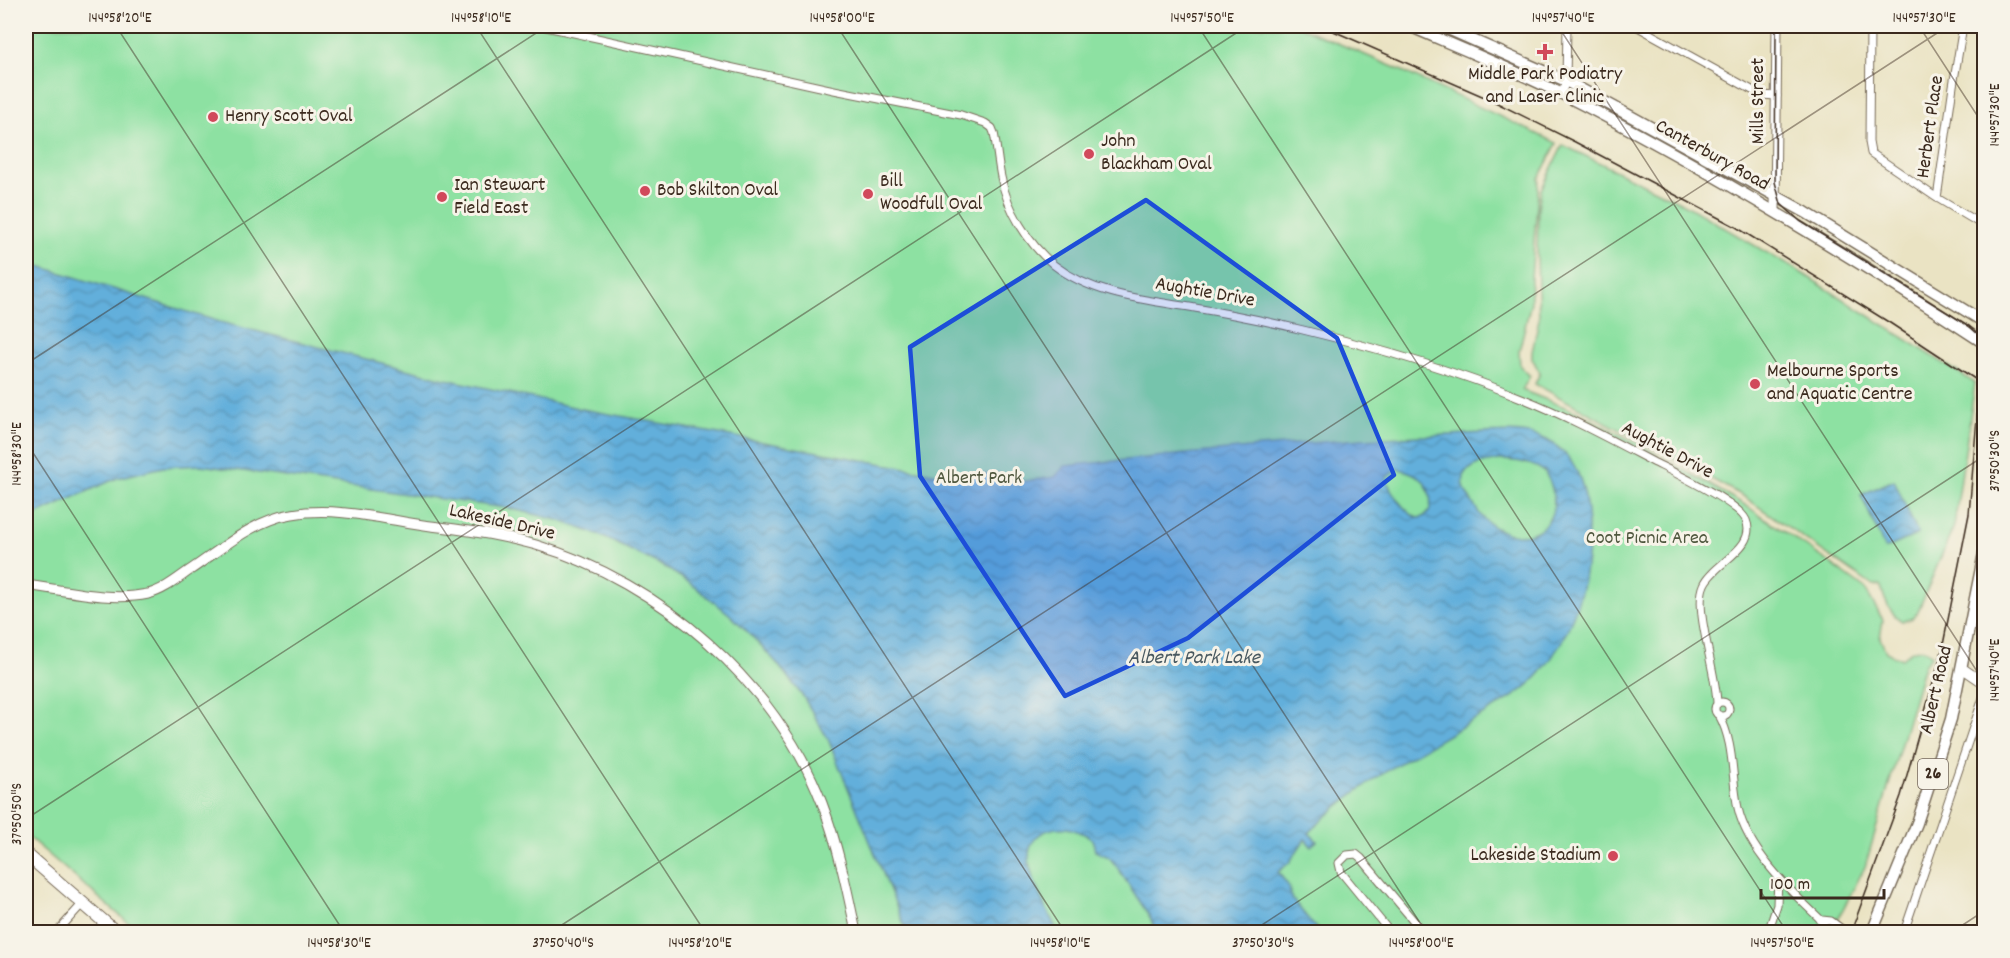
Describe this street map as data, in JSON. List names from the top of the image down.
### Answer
{
  "streets": {
    "main road": ["Canterbury Road", "Albert Road", "26"],
    "street": [
      "Mills Street",
      "Herbert Place",
      "Aughtie Drive",
      "Lakeside Drive"
    ]
  },
  "crossings": [
    ["Mills Street", "Canterbury Road"]
  ],
  "water": ["Albert Park Lake"],
  "parks": ["Albert Park", "Coot Picnic Area"],
  "places": {
    "health": ["Middle Park Podiatry and Laser Clinic"],
    "other": [
      "Henry Scott Oval",
      "John Blackham Oval",
      "Bob Skilton Oval",
      "Bill Woodfull Oval",
      "Ian Stewart Field East",
      "Melbourne Sports and Aquatic Centre",
      "Lakeside Stadium"
    ]
  },
  "scale_bar": "100 m",
  "coordinates": [
    "144°58'20\"E",
    "144°58'10\"E",
    "144°58'00\"E",
    "144°57'50\"E",
    "144°57'40\"E",
    "144°57'30\"E",
    "144°58'30\"E",
    "37°50'30\"S",
    "37°50'50\"S",
    "37°50'40\"S"
  ]
}
